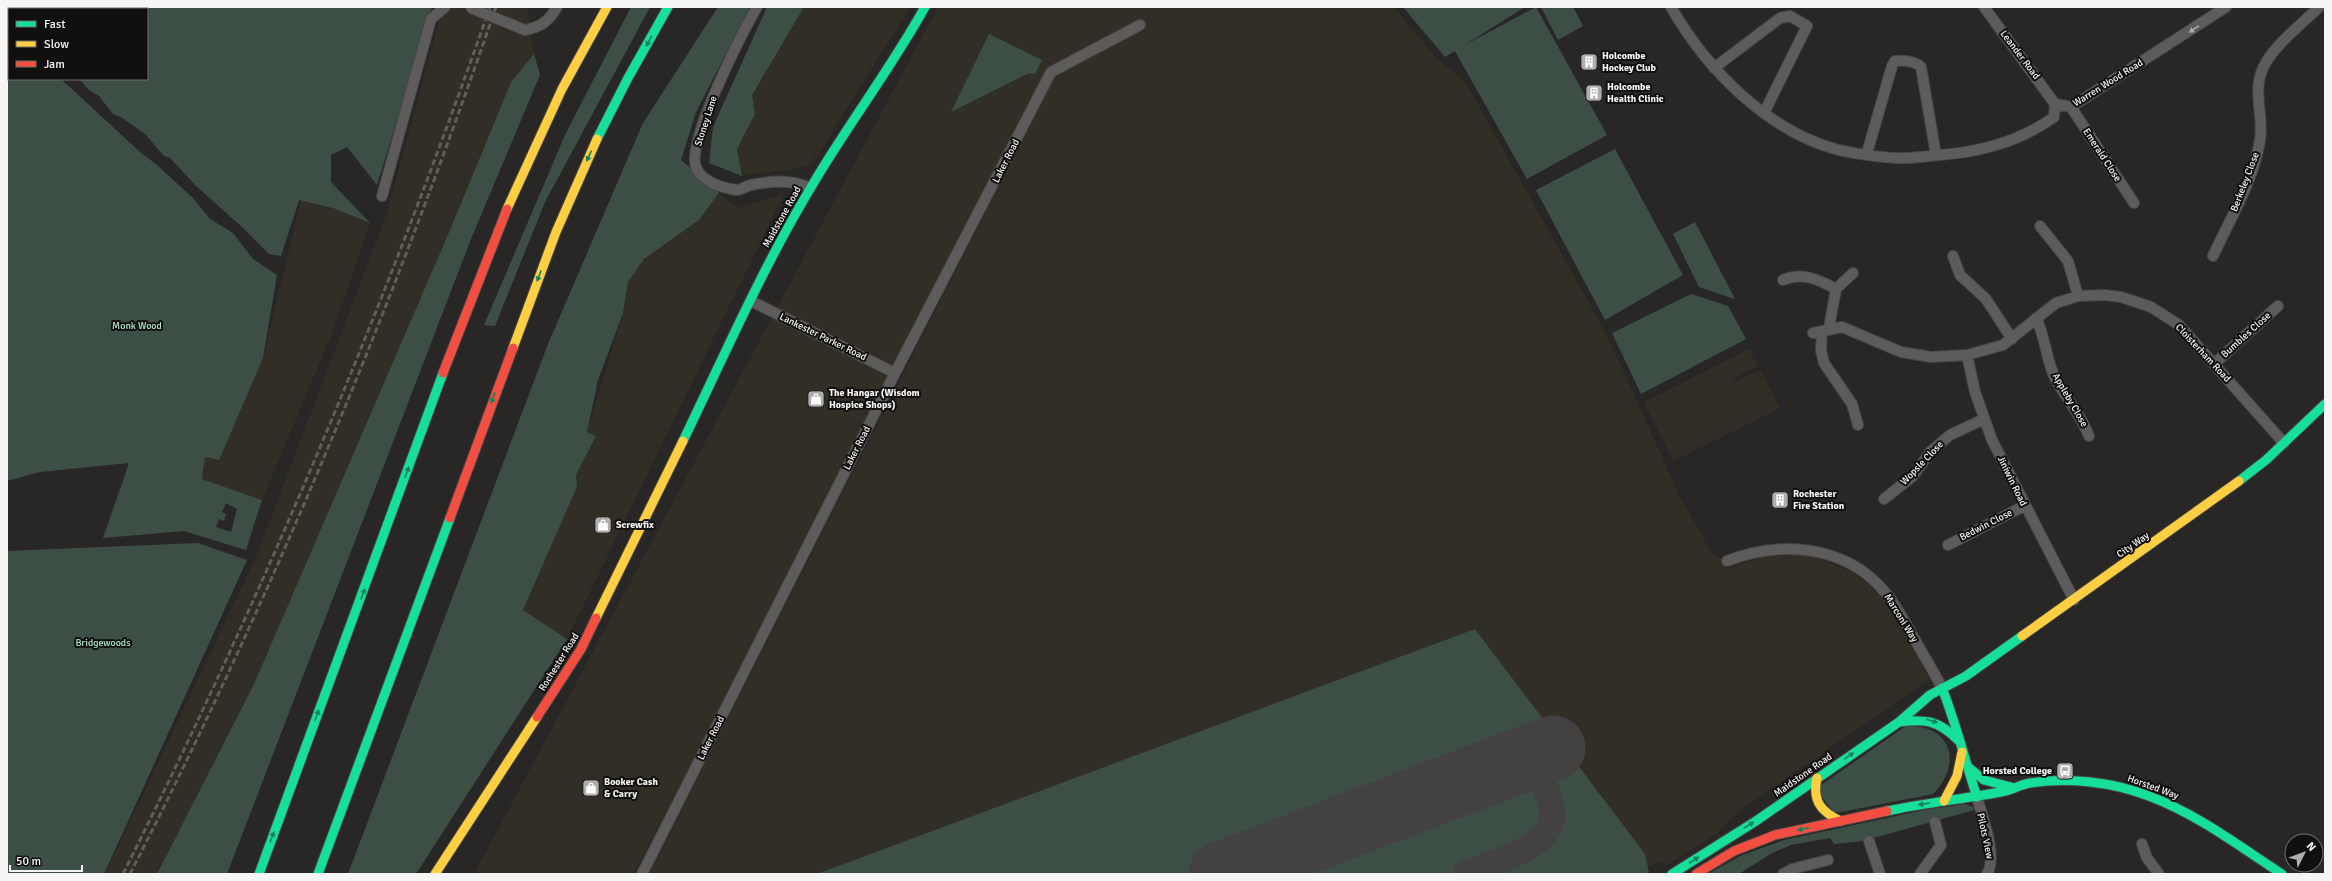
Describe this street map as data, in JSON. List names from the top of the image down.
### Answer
{
  "streets": {
    "main road": [
      "Maidstone Road",
      "City Way",
      "Rochester Road",
      "Horsted Way"
    ],
    "street": [
      "Leander Road",
      "Warren Wood Road",
      "Stoney Lane",
      "Emerald Close",
      "Laker Road",
      "Berkeley Close",
      "Bumbles Close",
      "Lankester Parker Road",
      "Cloisterham Road",
      "Appleby Close",
      "Wopsle Close",
      "Jiniwin Road",
      "Bedwin Close",
      "Marconi Way",
      "Pilots View"
    ]
  },
  "crossings": [
    ["Leander Road", "Warren Wood Road"],
    ["Warren Wood Road", "Emerald Close"],
    ["Stoney Lane", "Maidstone Road"],
    ["Laker Road", "Lankester Parker Road"],
    ["Maidstone Road", "Lankester Parker Road"],
    ["Maidstone Road", "City Way"],
    ["Maidstone Road", "Marconi Way"],
    ["Maidstone Road", "Rochester Road"],
    ["Bumbles Close", "Cloisterham Road"],
    ["Cloisterham Road", "Appleby Close"],
    ["Cloisterham Road", "Jiniwin Road"],
    ["Cloisterham Road", "City Way"],
    ["Wopsle Close", "Jiniwin Road"],
    ["Jiniwin Road", "Bedwin Close"],
    ["Jiniwin Road", "City Way"],
    ["City Way", "Marconi Way"],
    ["Horsted Way", "Pilots View"]
  ],
  "one_way": ["Warren Wood Road"],
  "parks": ["Monk Wood", "Bridgewoods"],
  "places": {
    "building": ["Holcombe Hockey Club", "Holcombe Health Clinic", "Rochester Fire Station"],
    "shop": ["The Hangar (Wisdom Hospice Shops)", "Screwfix", "Booker Cash & Carry"],
    "bus stop": ["Horsted College"]
  },
  "legend": ["Fast", "Slow", "Jam"],
  "scale_bar": "50 m",
  "north": "top right"
}
